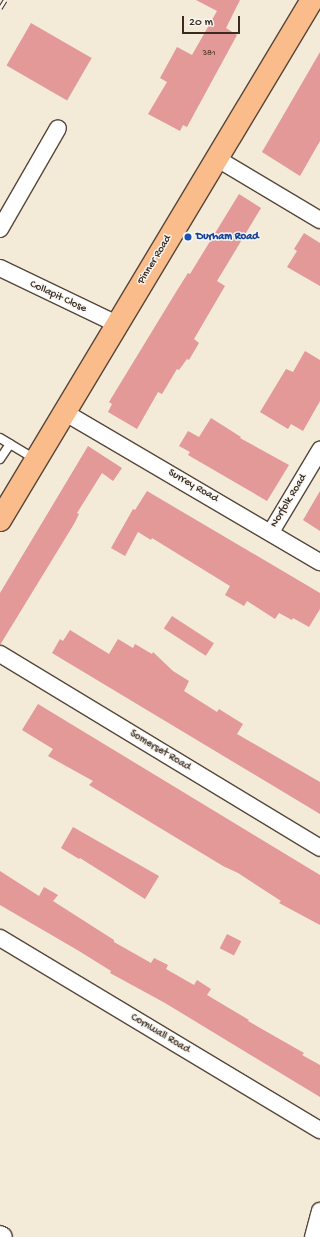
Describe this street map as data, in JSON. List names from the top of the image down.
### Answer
{
  "streets": {
    "main road": ["Pinner Road"],
    "street": [
      "Collapit Close",
      "Surrey Road",
      "Norfolk Road",
      "Somerset Road",
      "Cornwall Road"
    ]
  },
  "crossings": [
    ["Pinner Road", "Collapit Close"],
    ["Pinner Road", "Surrey Road"],
    ["Surrey Road", "Norfolk Road"]
  ],
  "places": ["Durham Road"],
  "house_numbers": ["381"],
  "scale_bar": "20 m"
}
